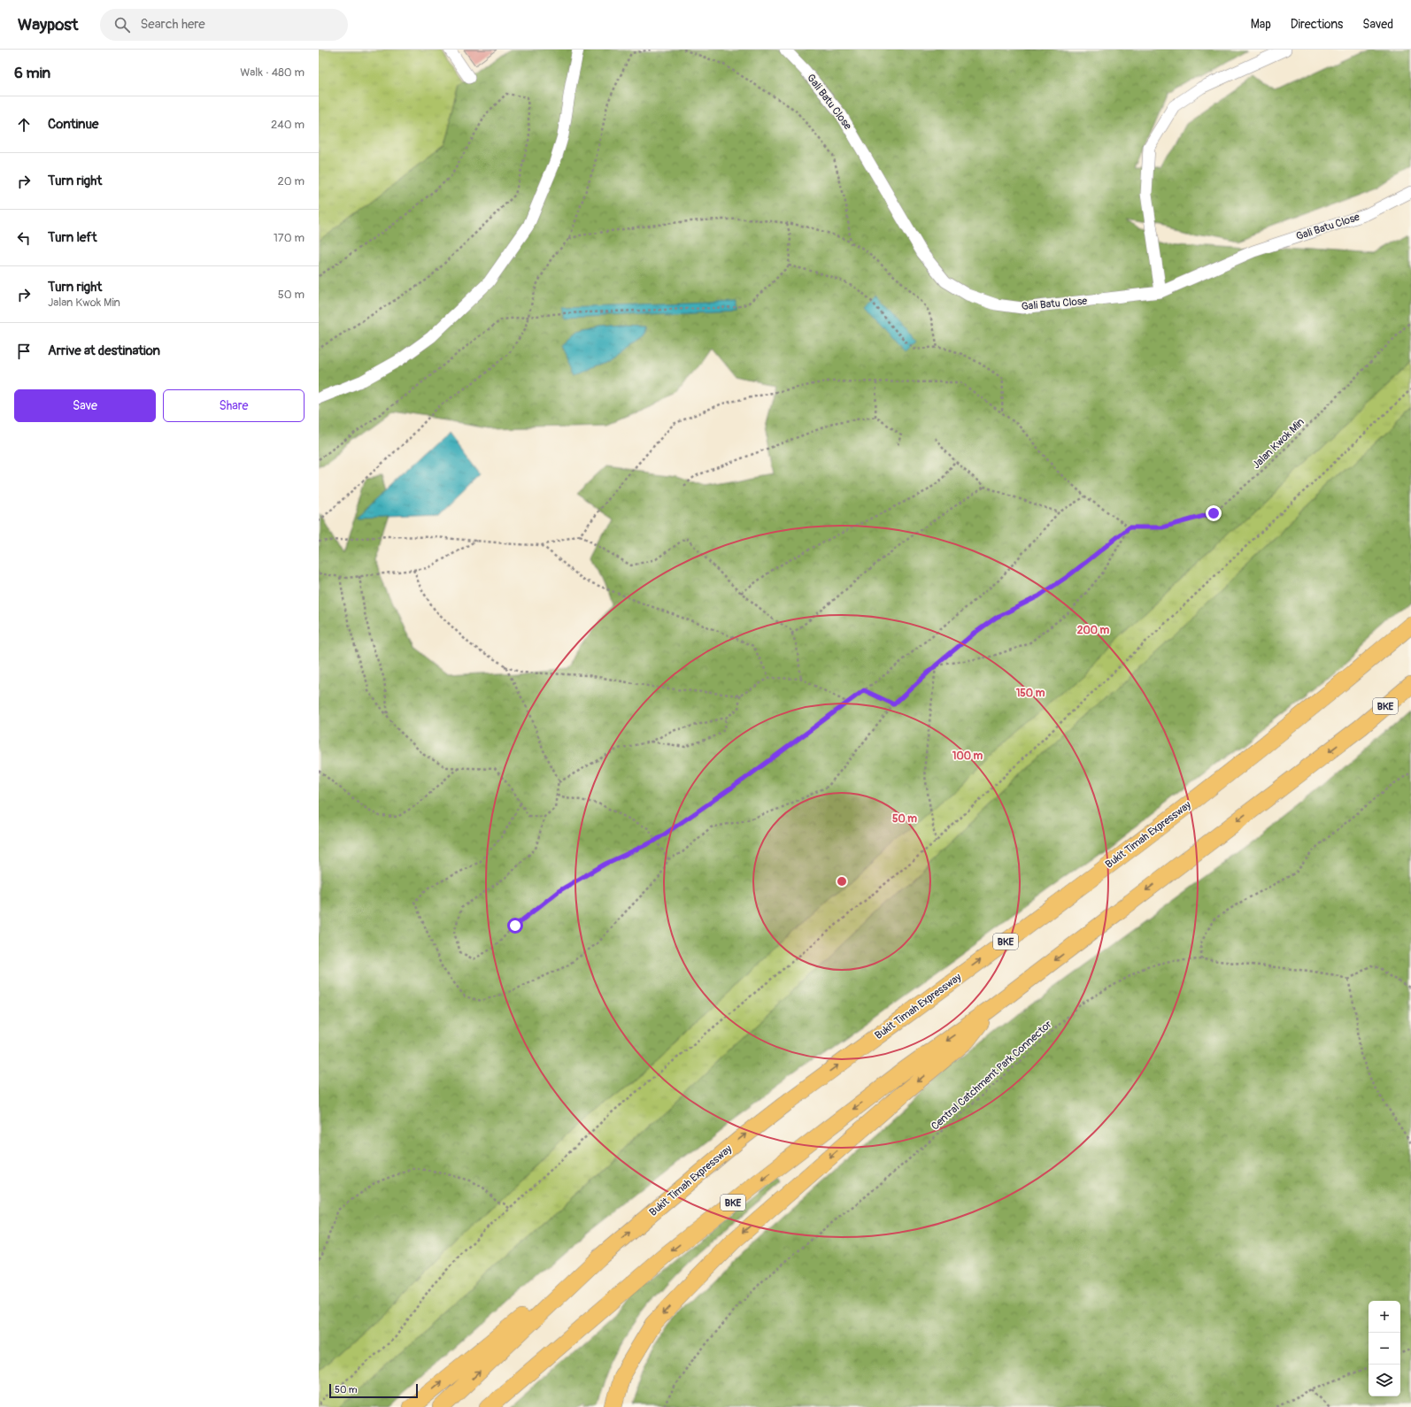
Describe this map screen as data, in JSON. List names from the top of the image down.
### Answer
{
  "streets": {
    "highway": ["BKE", "Bukit Timah Expressway"],
    "street": ["Gali Batu Close"],
    "path": ["Jalan Kwok Min", "Central Catchment Park Connector"]
  },
  "scale_bar": "50 m",
  "page": {
    "header": "Waypost",
    "search": "Search here",
    "nav": ["Map", "Directions", "Saved"],
    "heading": ["6 min", "Walk · 480 m"],
    "list": [
      ["Continue", "240 m"],
      ["Turn right", "20 m"],
      ["Turn left", "170 m"],
      ["Turn right", "Jalan Kwok Min", "50 m"],
      "Arrive at destination"
    ],
    "buttons": ["Save", "Share"],
    "map_buttons": ["+", "−"],
    "scale": "50 m"
  },
  "rings": [
    "200 m",
    "150 m",
    "100 m",
    "50 m"
  ]
}
